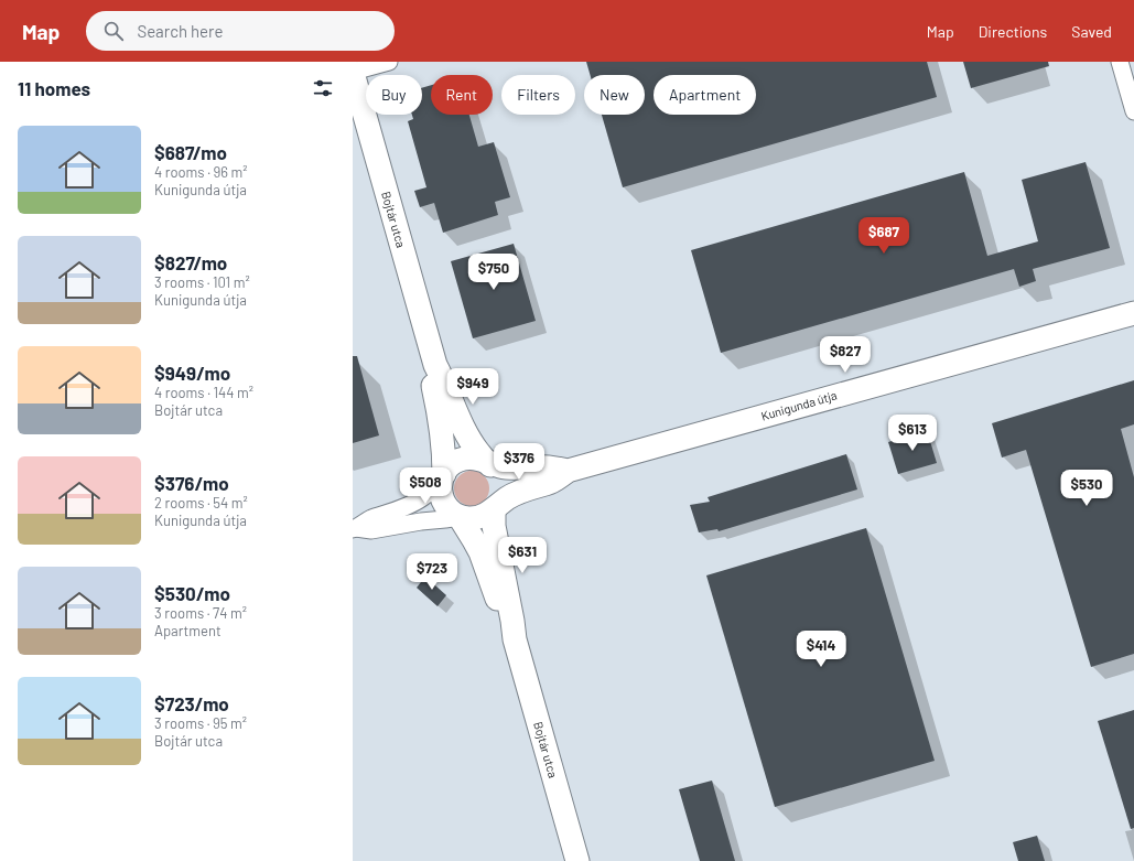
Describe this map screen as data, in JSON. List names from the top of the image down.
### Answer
{
  "streets": {
    "street": ["Bojtár utca", "Kunigunda útja"]
  },
  "crossings": [
    ["Bojtár utca", "Kunigunda útja"]
  ],
  "page": {
    "header": "Map",
    "search": "Search here",
    "nav": ["Map", "Directions", "Saved"],
    "heading": "11 homes",
    "chip": [
      "Buy",
      "Rent",
      "Filters",
      "New",
      "Apartment"
    ],
    "list": [
      {
        "name": "$687/mo",
        "note": "4 rooms · 96 m² · Kunigunda útja"
      },
      {
        "name": "$827/mo",
        "note": "3 rooms · 101 m² · Kunigunda útja"
      },
      {
        "name": "$949/mo",
        "note": "4 rooms · 144 m² · Bojtár utca"
      },
      {
        "name": "$376/mo",
        "note": "2 rooms · 54 m² · Kunigunda útja"
      },
      {
        "name": "$530/mo",
        "note": "3 rooms · 74 m² · Apartment"
      },
      {
        "name": "$723/mo",
        "note": "3 rooms · 95 m² · Bojtár utca"
      }
    ],
    "price": [
      "$687",
      "$750",
      "$827",
      "$949",
      "$613",
      "$376",
      "$508",
      "$530",
      "$631",
      "$723",
      "$414"
    ]
  }
}
